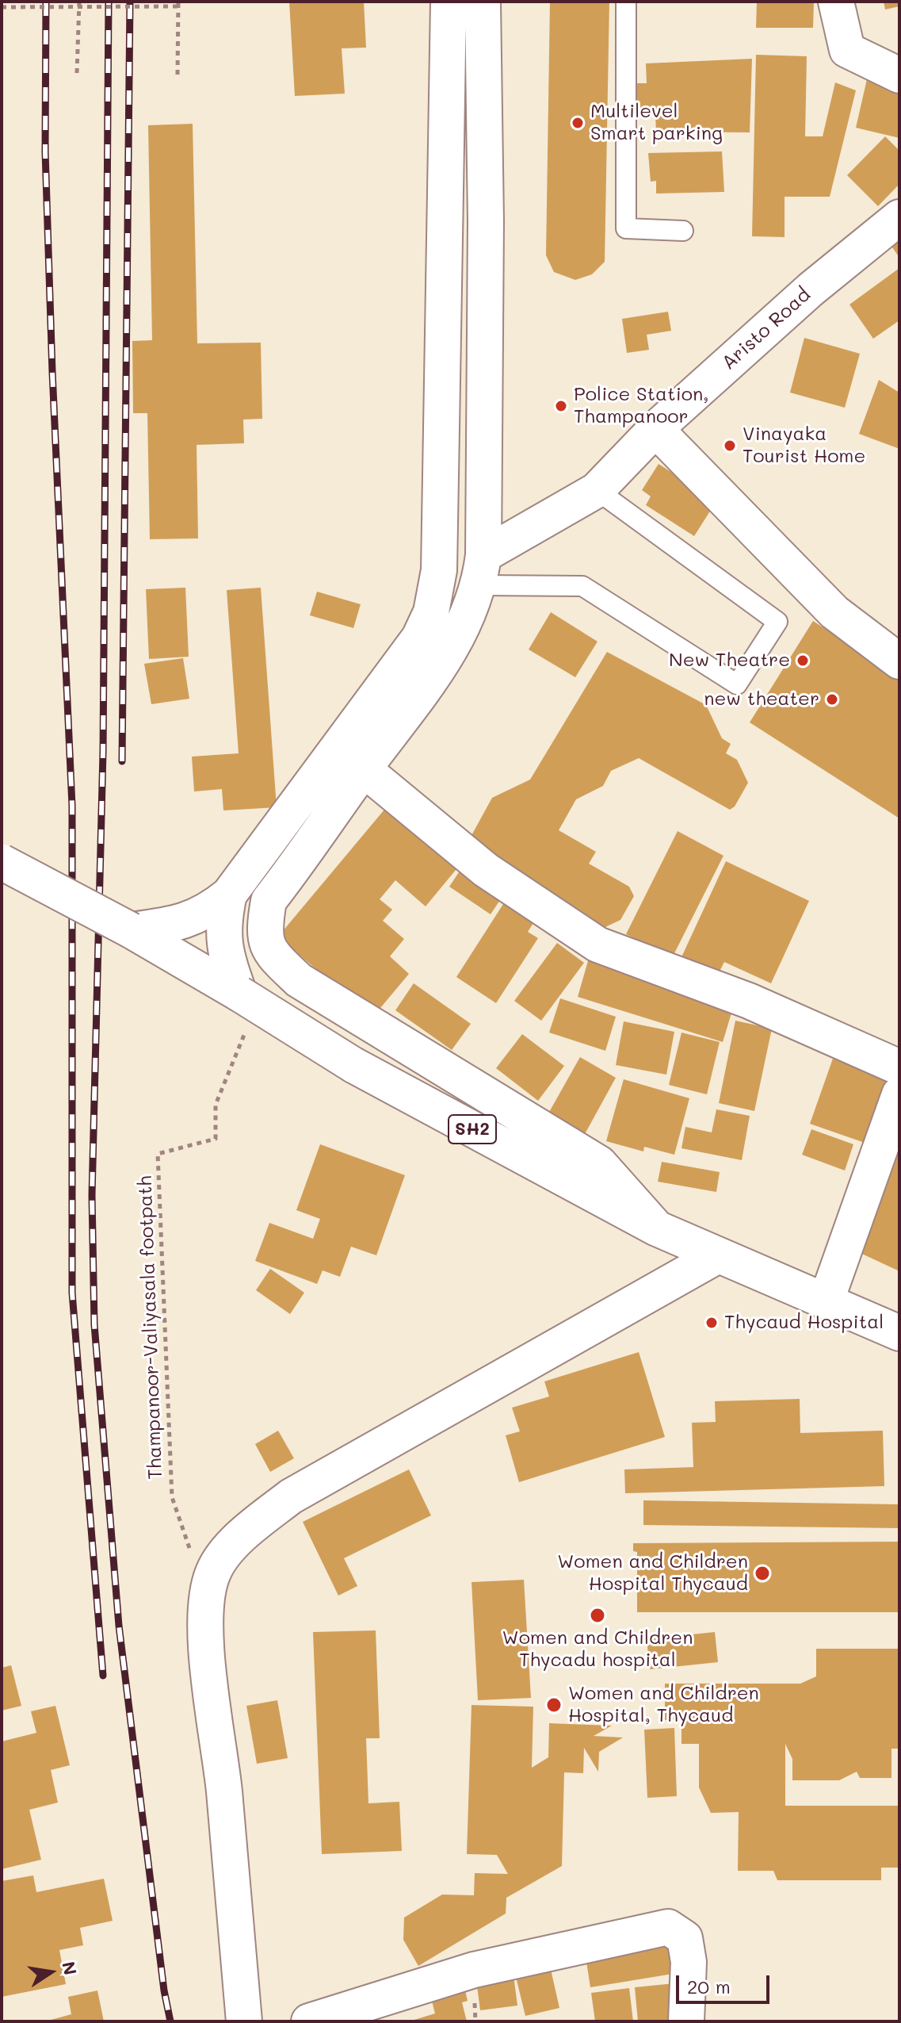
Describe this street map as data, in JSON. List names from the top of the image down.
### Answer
{
  "streets": {
    "main road": ["Aristo Road", "SH2"],
    "path": ["Thampanoor-Valiyasala footpath"]
  },
  "crossings": [
    ["SH2", "Thampanoor-Valiyasala footpath"]
  ],
  "places": [
    "Multilevel Smart parking",
    "Police Station, Thampanoor",
    "Vinayaka Tourist Home",
    "New Theatre",
    "new theater",
    "Thycaud Hospital",
    "Women and Children Hospital Thycaud",
    "Women and Children Thycadu hospital",
    "Women and Children Hospital, Thycaud"
  ],
  "scale_bar": "20 m",
  "north": "right"
}
